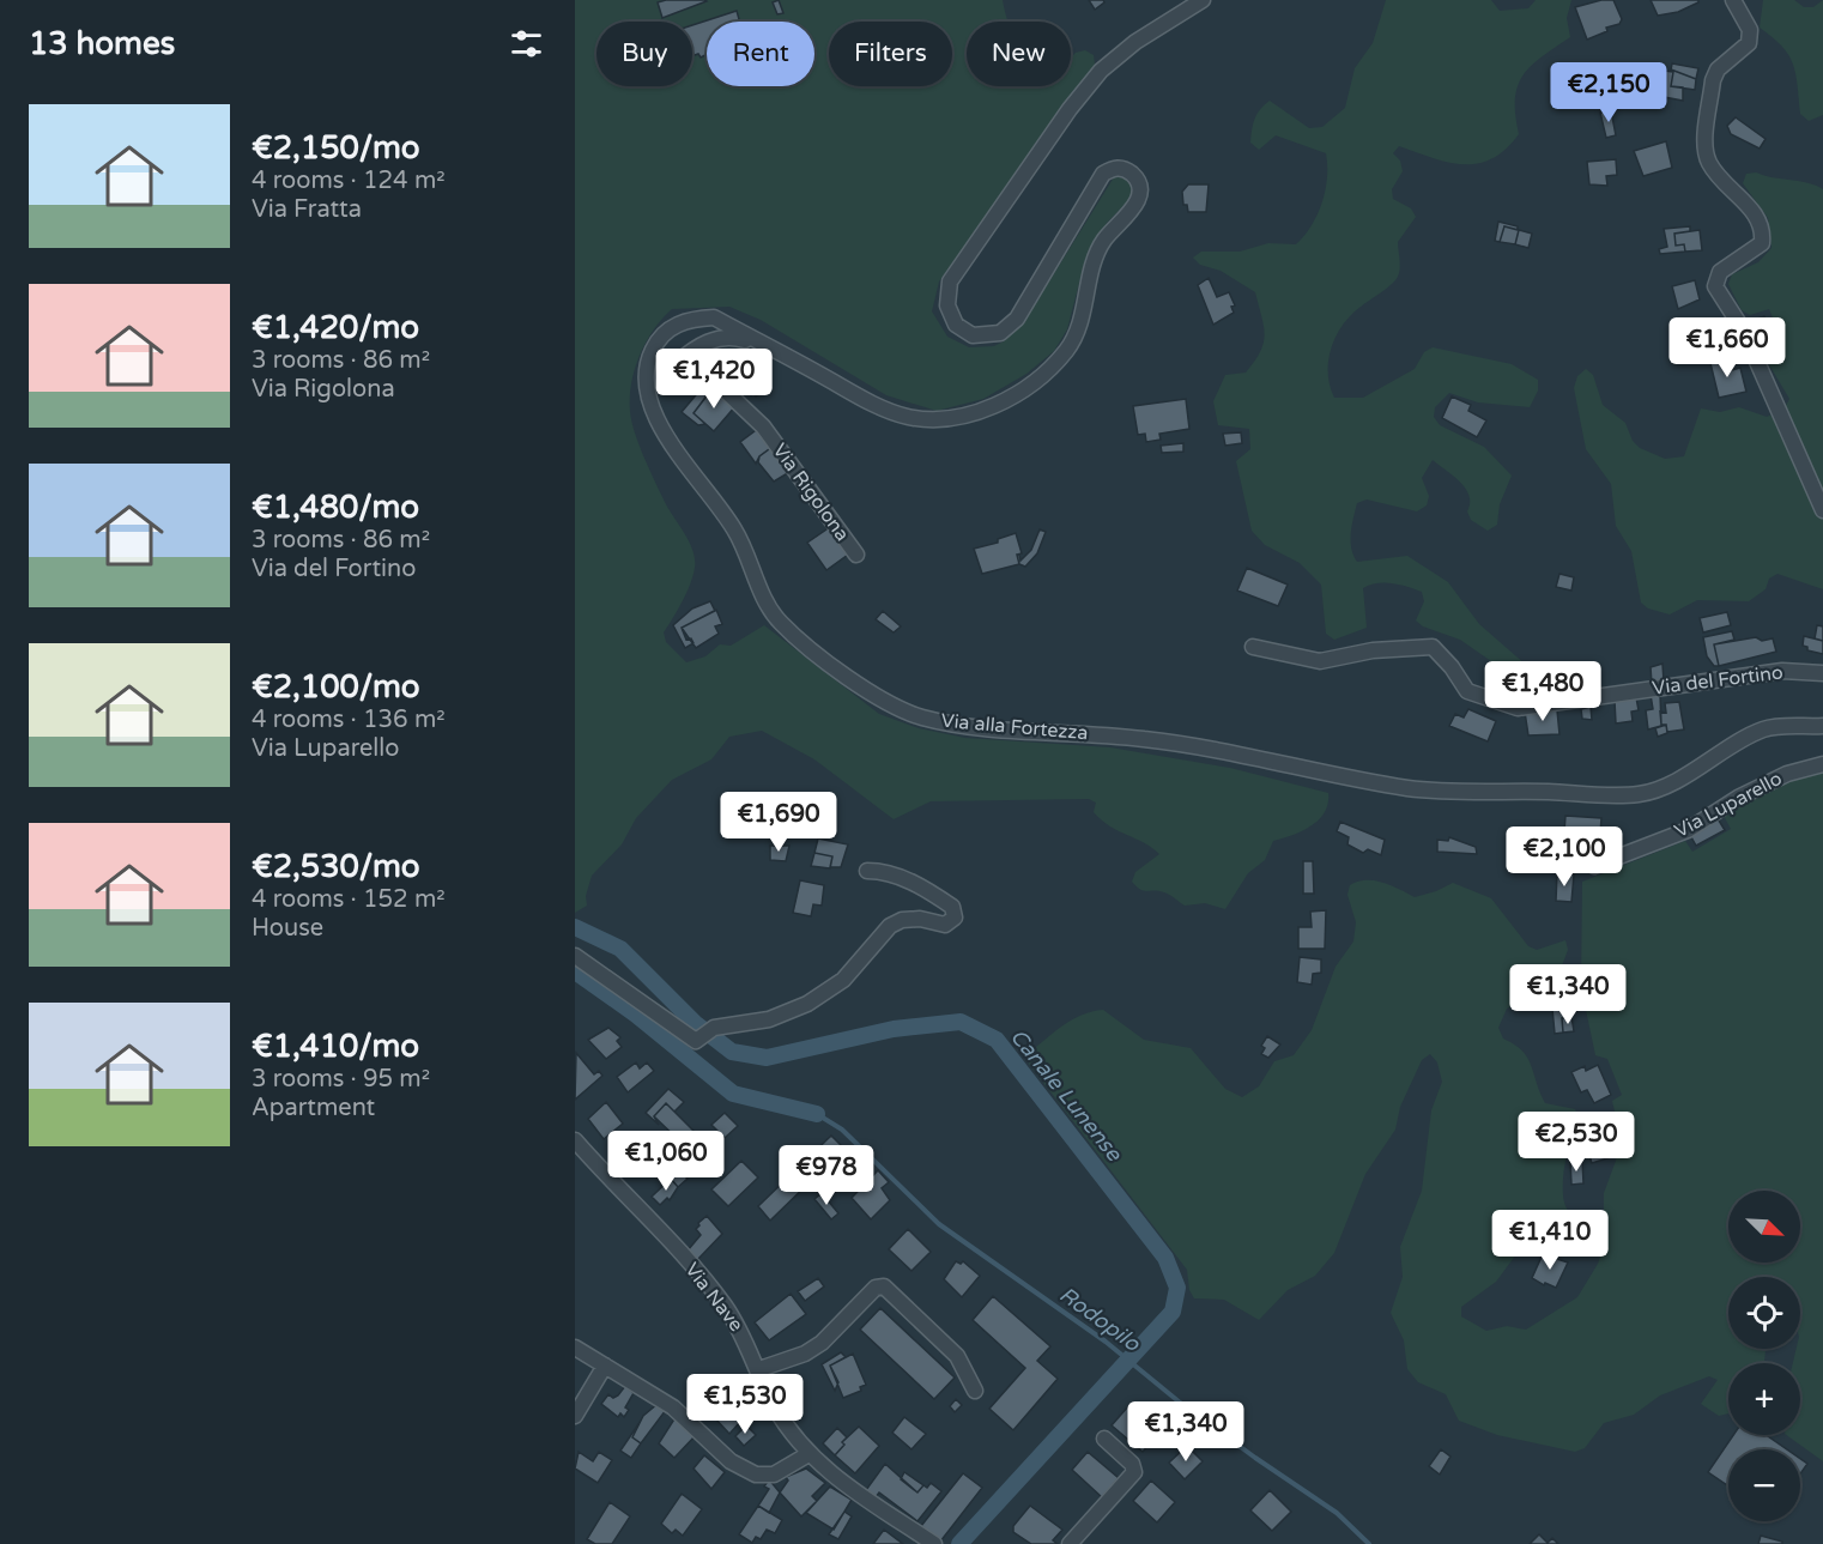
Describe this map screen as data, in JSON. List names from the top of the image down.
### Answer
{
  "streets": {
    "street": [
      "Via Rigolona",
      "Via del Fortino",
      "Via alla Fortezza",
      "Via Luparello",
      "Via Nave"
    ]
  },
  "crossings": [
    ["Via Rigolona", "Via alla Fortezza"]
  ],
  "water": ["Canale Lunense", "Rodopilo"],
  "north": "bottom right",
  "page": {
    "heading": "13 homes",
    "chip": [
      "Buy",
      "Rent",
      "Filters",
      "New"
    ],
    "price": [
      "€2,150",
      "€1,660",
      "€1,420",
      "€1,480",
      "€1,690",
      "€2,100",
      "€1,340",
      "€2,530",
      "€1,060",
      "€978",
      "€1,410",
      "€1,530",
      "€1,340"
    ],
    "list": [
      {
        "name": "€2,150/mo",
        "note": "4 rooms · 124 m² · Via Fratta"
      },
      {
        "name": "€1,420/mo",
        "note": "3 rooms · 86 m² · Via Rigolona"
      },
      {
        "name": "€1,480/mo",
        "note": "3 rooms · 86 m² · Via del Fortino"
      },
      {
        "name": "€2,100/mo",
        "note": "4 rooms · 136 m² · Via Luparello"
      },
      {
        "name": "€2,530/mo",
        "note": "4 rooms · 152 m² · House"
      },
      {
        "name": "€1,410/mo",
        "note": "3 rooms · 95 m² · Apartment"
      }
    ],
    "map_buttons": ["+", "−"]
  }
}
